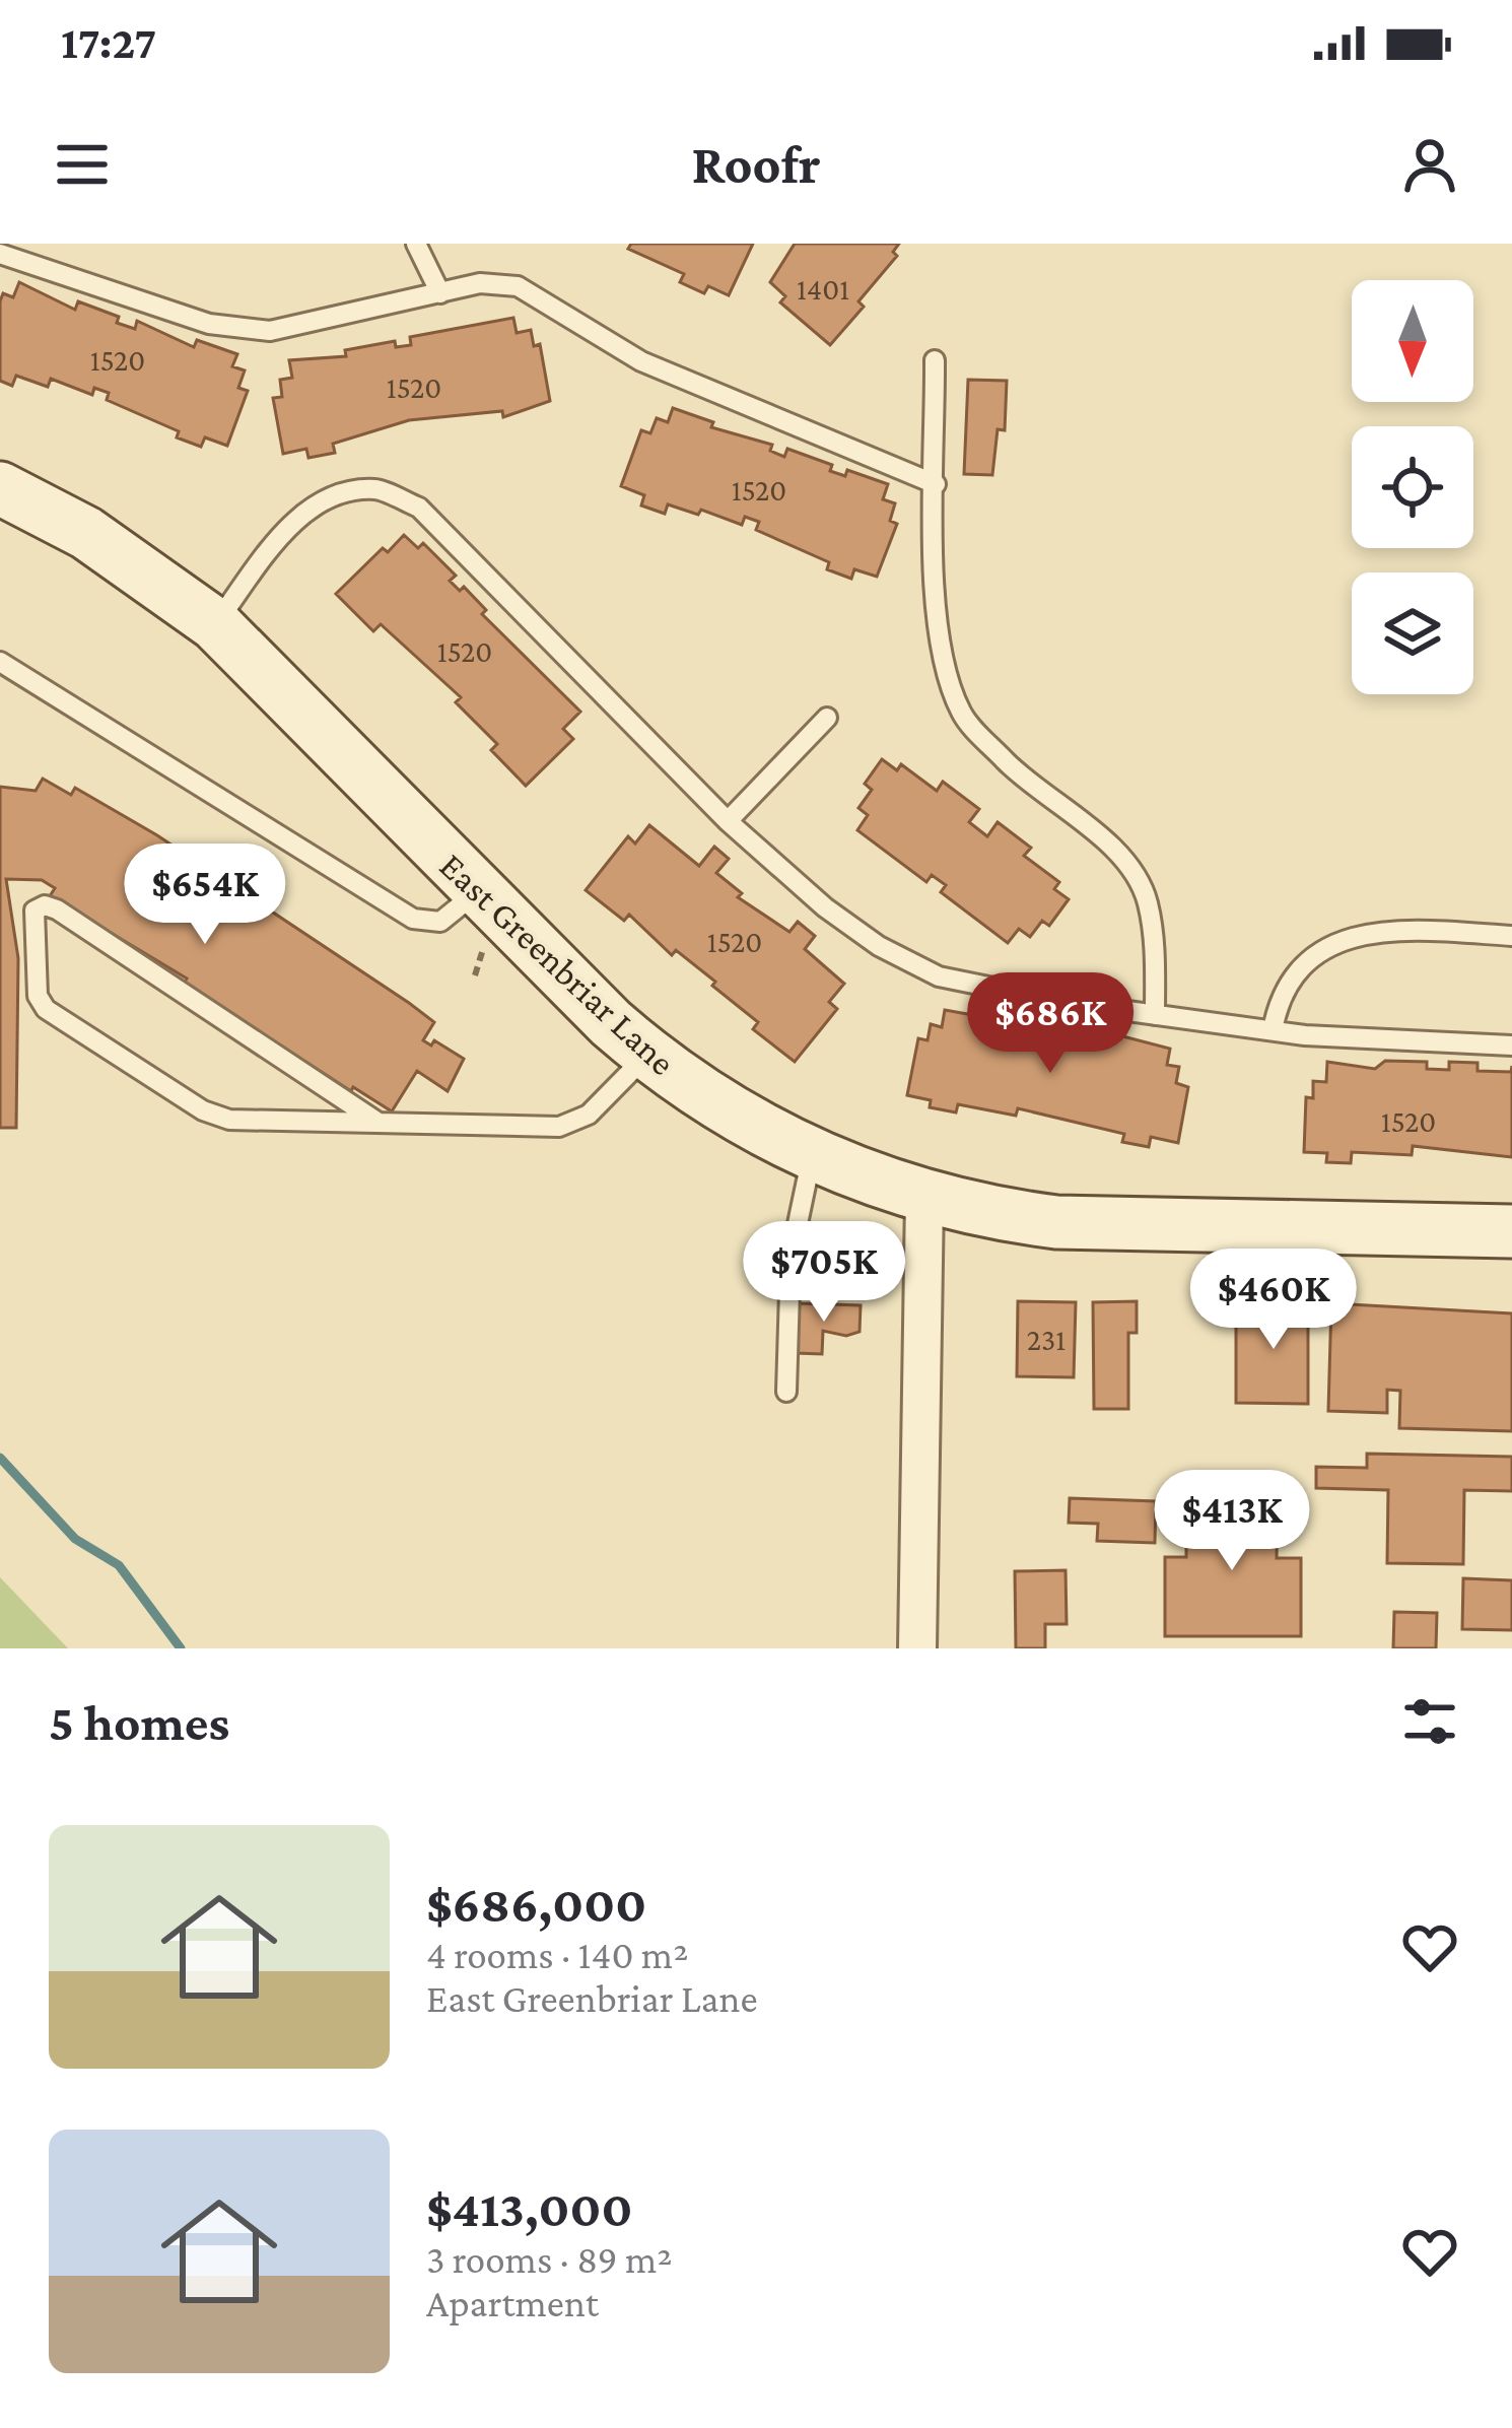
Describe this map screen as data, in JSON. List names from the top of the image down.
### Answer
{
  "streets": {
    "street": ["East Greenbriar Lane"]
  },
  "house_numbers": [
    "1401",
    "1520",
    "1520",
    "1520",
    "1520",
    "1520",
    "1520",
    "231"
  ],
  "north": "bottom",
  "page": {
    "status": "17:27",
    "header": "Roofr",
    "price": [
      "$654K",
      "$686K",
      "$705K",
      "$460K",
      "$413K"
    ],
    "heading": "5 homes",
    "list": [
      {
        "name": "$686,000",
        "note": "4 rooms · 140 m² · East Greenbriar Lane"
      },
      {
        "name": "$413,000",
        "note": "3 rooms · 89 m² · Apartment"
      }
    ]
  }
}
